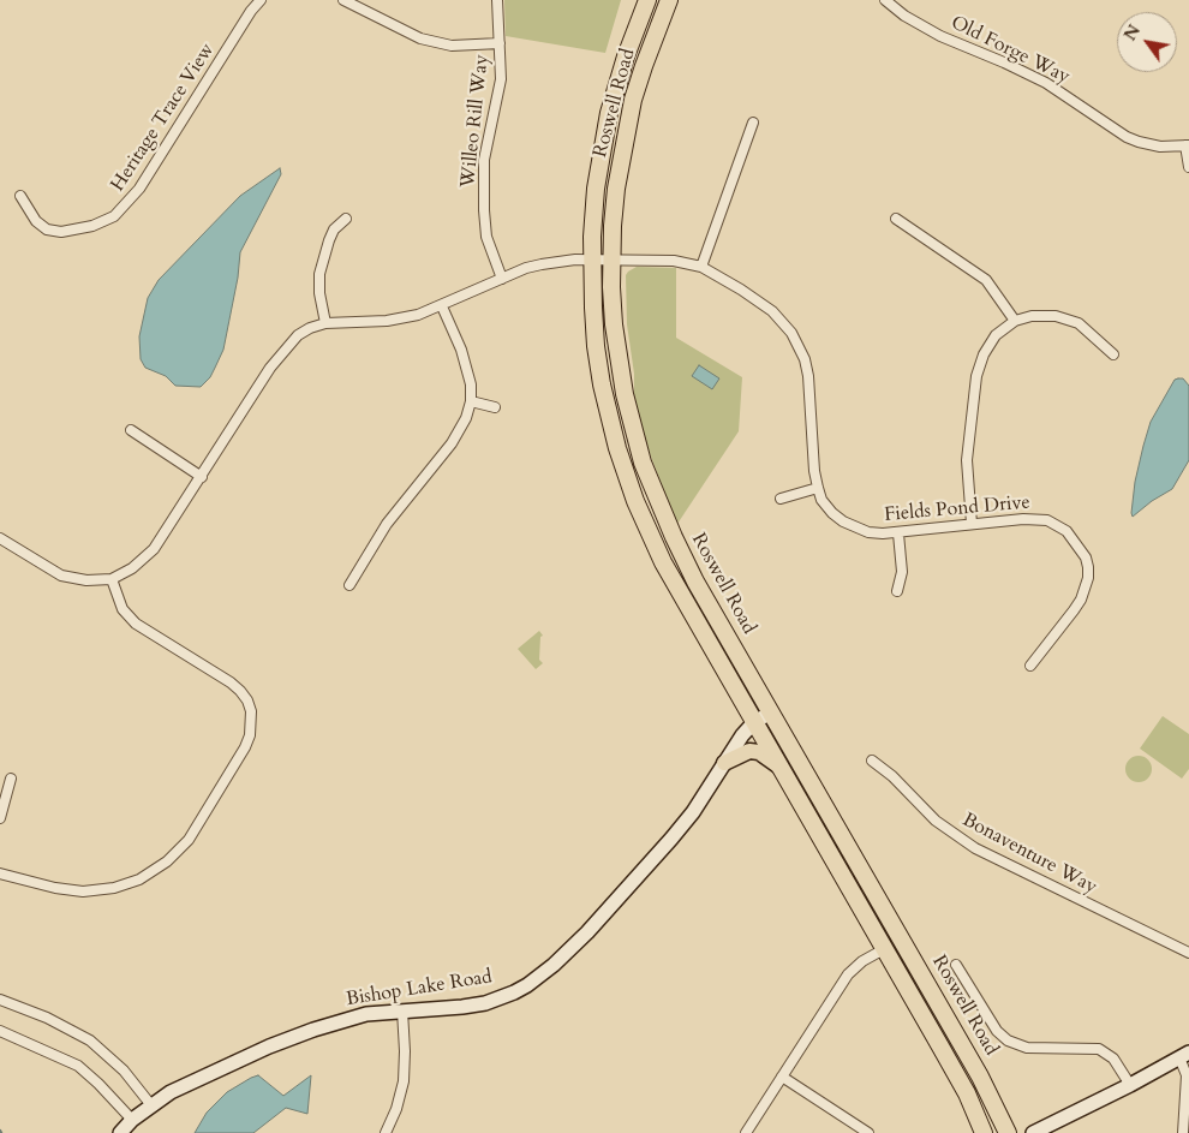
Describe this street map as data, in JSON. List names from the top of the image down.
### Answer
{
  "streets": {
    "highway": ["Roswell Road"],
    "street": [
      "Old Forge Way",
      "Heritage Trace View",
      "Willeo Rill Way",
      "Fields Pond Drive",
      "Bonaventure Way",
      "Bishop Lake Road"
    ]
  },
  "crossings": [
    ["Roswell Road", "Fields Pond Drive"],
    ["Roswell Road", "Bishop Lake Road"],
    ["Willeo Rill Way", "Fields Pond Drive"]
  ],
  "north": "top left"
}
